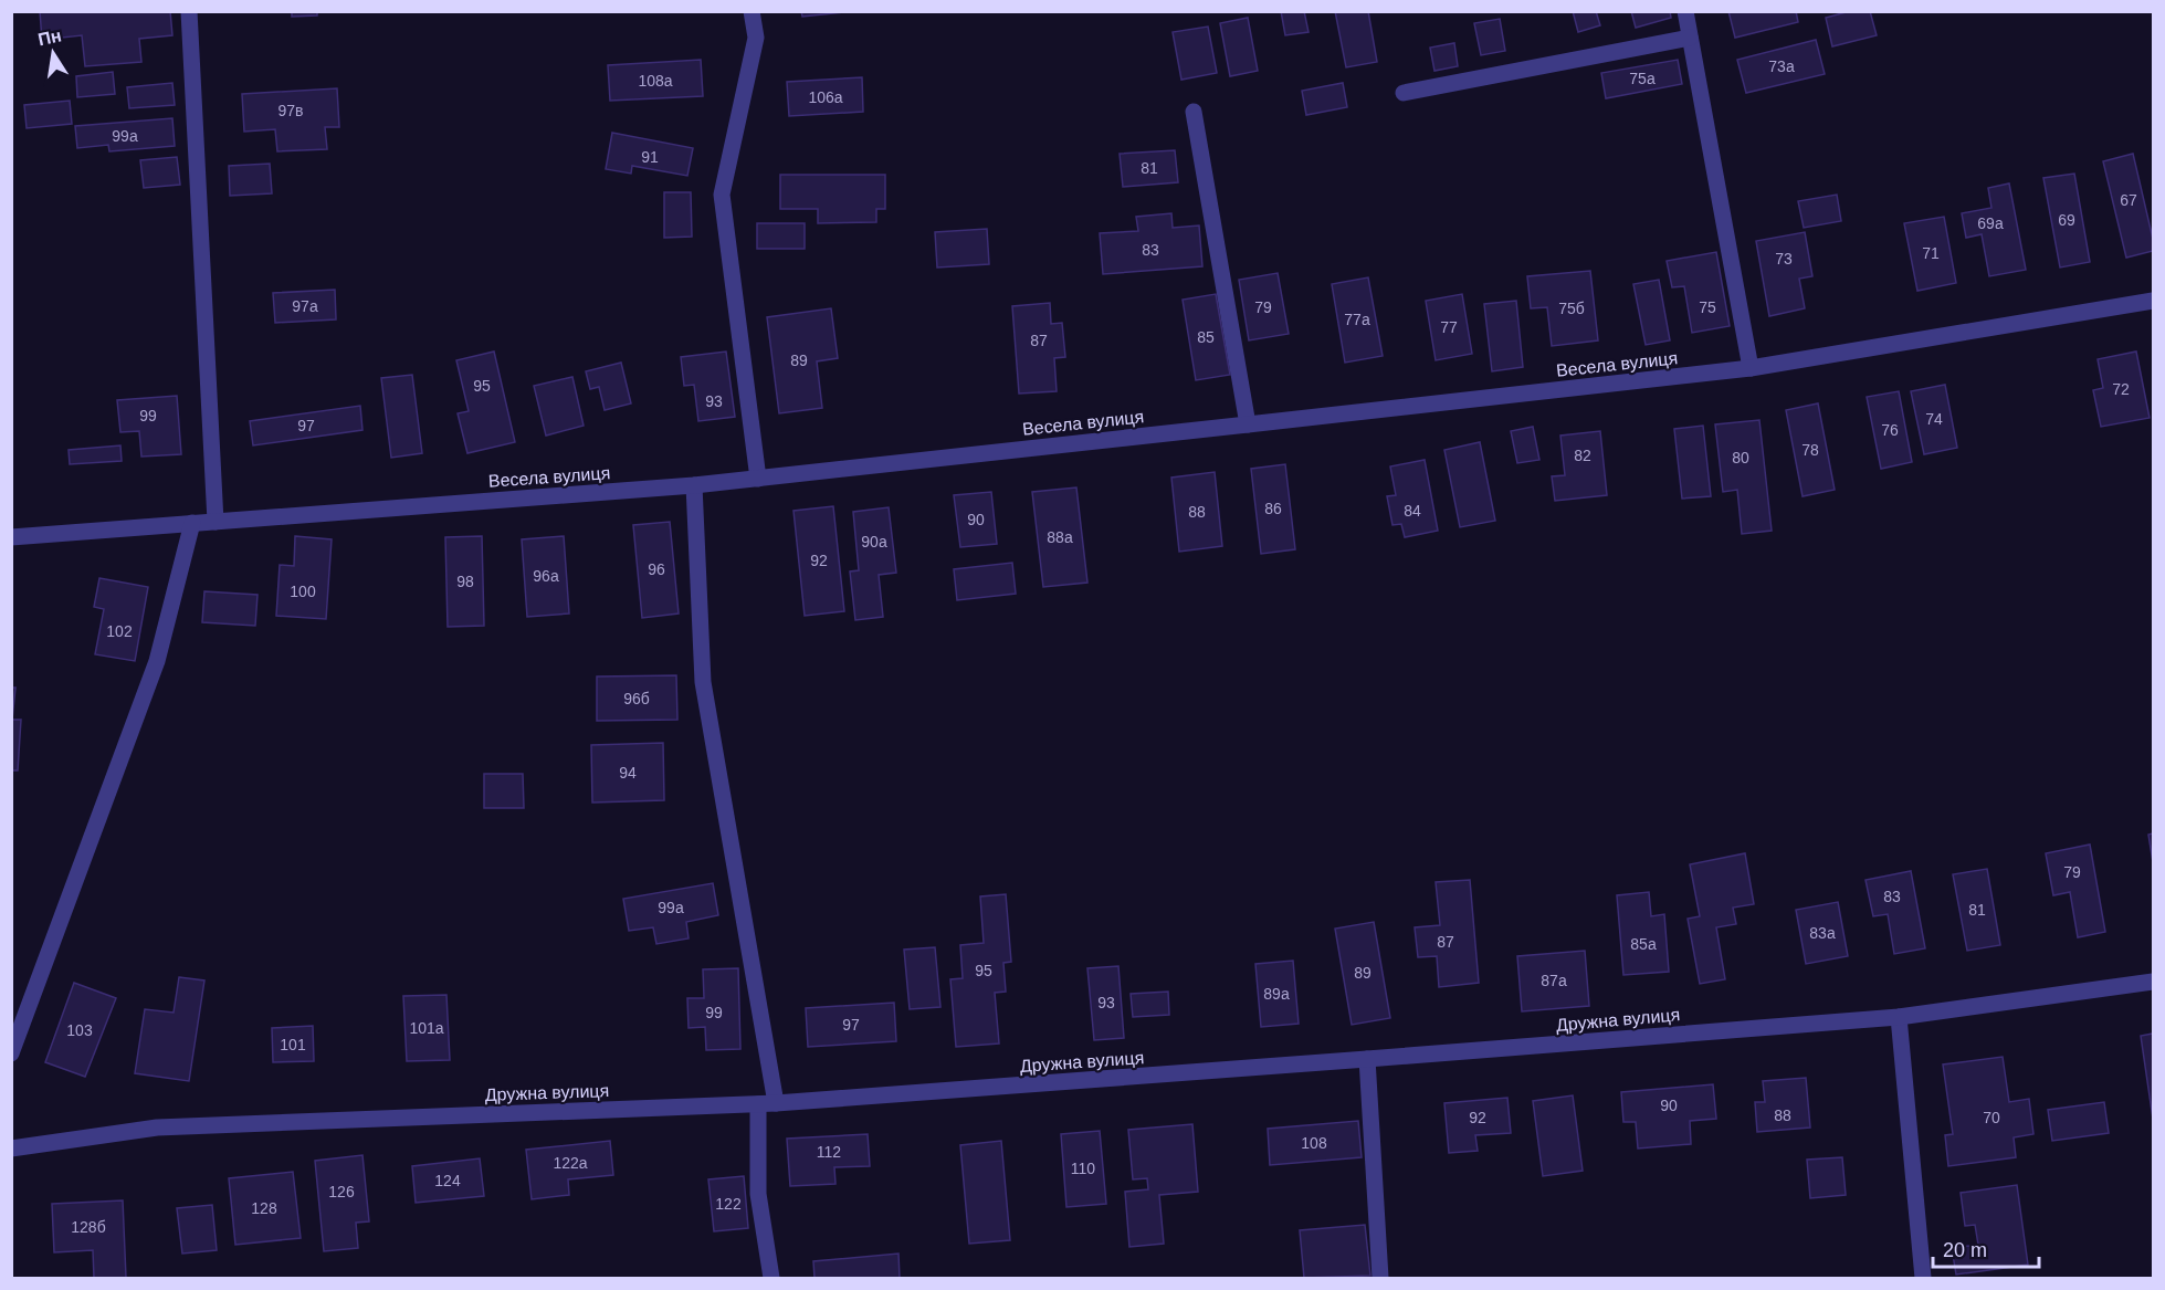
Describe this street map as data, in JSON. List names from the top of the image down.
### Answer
{
  "streets": {
    "street": ["Весела вулиця", "Дружна вулиця"]
  },
  "house_numbers": [
    "73а",
    "75а",
    "108а",
    "106а",
    "97в",
    "99а",
    "91",
    "81",
    "67",
    "69",
    "69а",
    "83",
    "71",
    "73",
    "97а",
    "79",
    "75",
    "75б",
    "77а",
    "77",
    "85",
    "87",
    "89",
    "95",
    "72",
    "93",
    "99",
    "74",
    "97",
    "76",
    "78",
    "82",
    "80",
    "86",
    "84",
    "88",
    "90",
    "88а",
    "90а",
    "92",
    "96",
    "96а",
    "98",
    "100",
    "102",
    "96б",
    "94",
    "79",
    "83",
    "99а",
    "81",
    "83а",
    "87",
    "85а",
    "95",
    "89",
    "87а",
    "89а",
    "93",
    "99",
    "97",
    "101а",
    "103",
    "101",
    "90",
    "88",
    "92",
    "70",
    "108",
    "112",
    "122а",
    "110",
    "124",
    "126",
    "122",
    "128",
    "128б"
  ],
  "scale_bar": "20 m",
  "north": "top"
}
